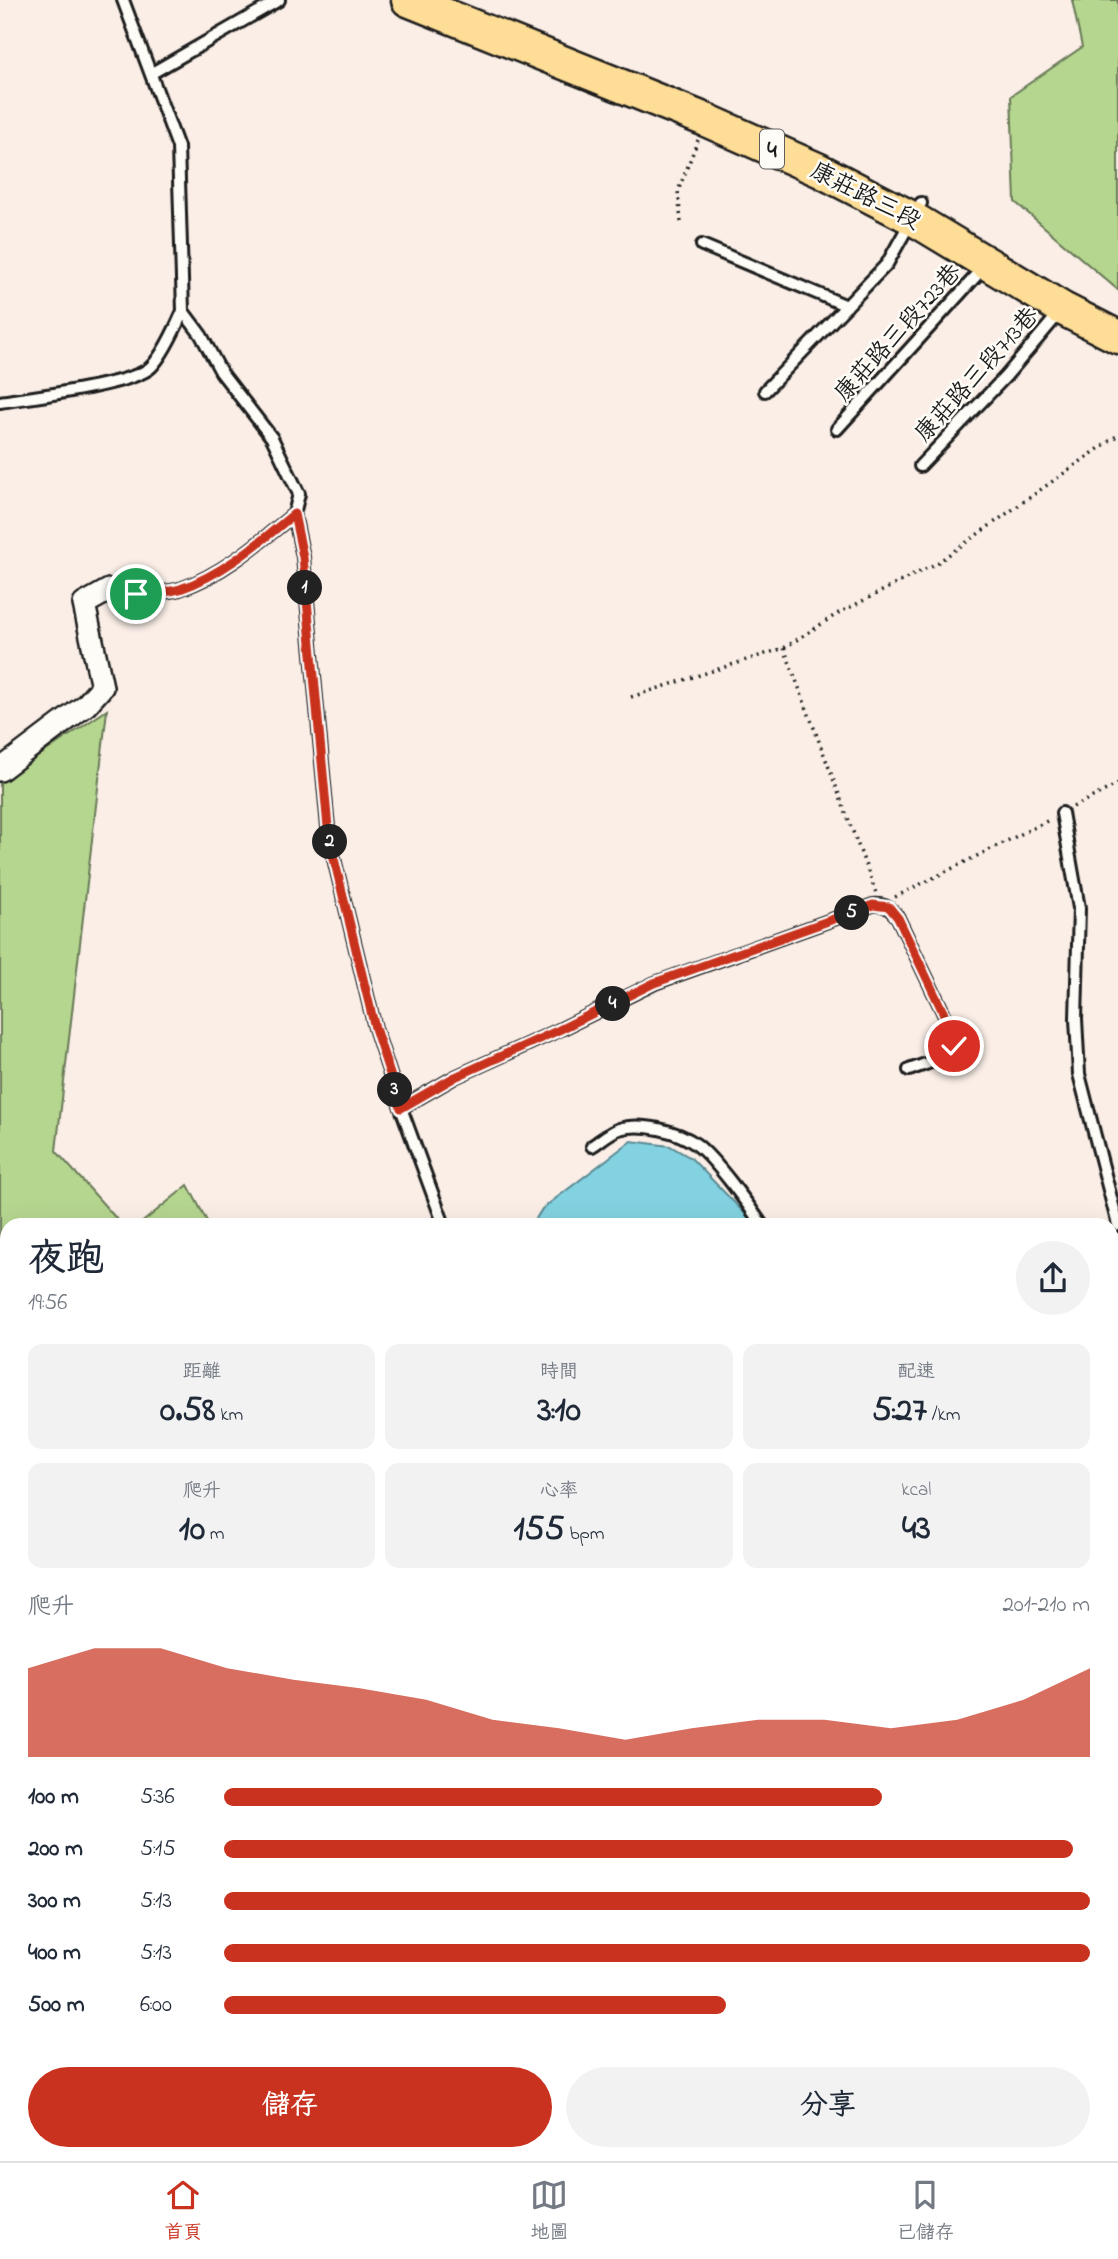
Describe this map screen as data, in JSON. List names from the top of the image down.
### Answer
{
  "streets": {
    "main road": ["4", "康莊路三段"],
    "lane": ["康莊路三段723巷", "康莊路三段713巷"]
  },
  "crossings": [
    ["康莊路三段", "康莊路三段723巷"],
    ["康莊路三段", "康莊路三段713巷"]
  ],
  "page": {
    "pins": [
      "1",
      "2",
      "5",
      "4",
      "3"
    ],
    "heading": ["夜跑", "19:56"],
    "stats": [
      ["距離", "0.58 km"],
      ["時間", "3:10"],
      ["配速", "5:27 /km"],
      ["爬升", "10 m"],
      ["心率", "155 bpm"],
      ["kcal", "43"]
    ],
    "chart": ["爬升", "201–210 m"],
    "list": [
      {
        "name": "100 m",
        "note": "5:36"
      },
      {
        "name": "200 m",
        "note": "5:15"
      },
      {
        "name": "300 m",
        "note": "5:13"
      },
      {
        "name": "400 m",
        "note": "5:13"
      },
      {
        "name": "500 m",
        "note": "6:00"
      }
    ],
    "buttons": ["儲存", "分享"],
    "tabs": ["首頁", "地圖", "已儲存"]
  }
}
